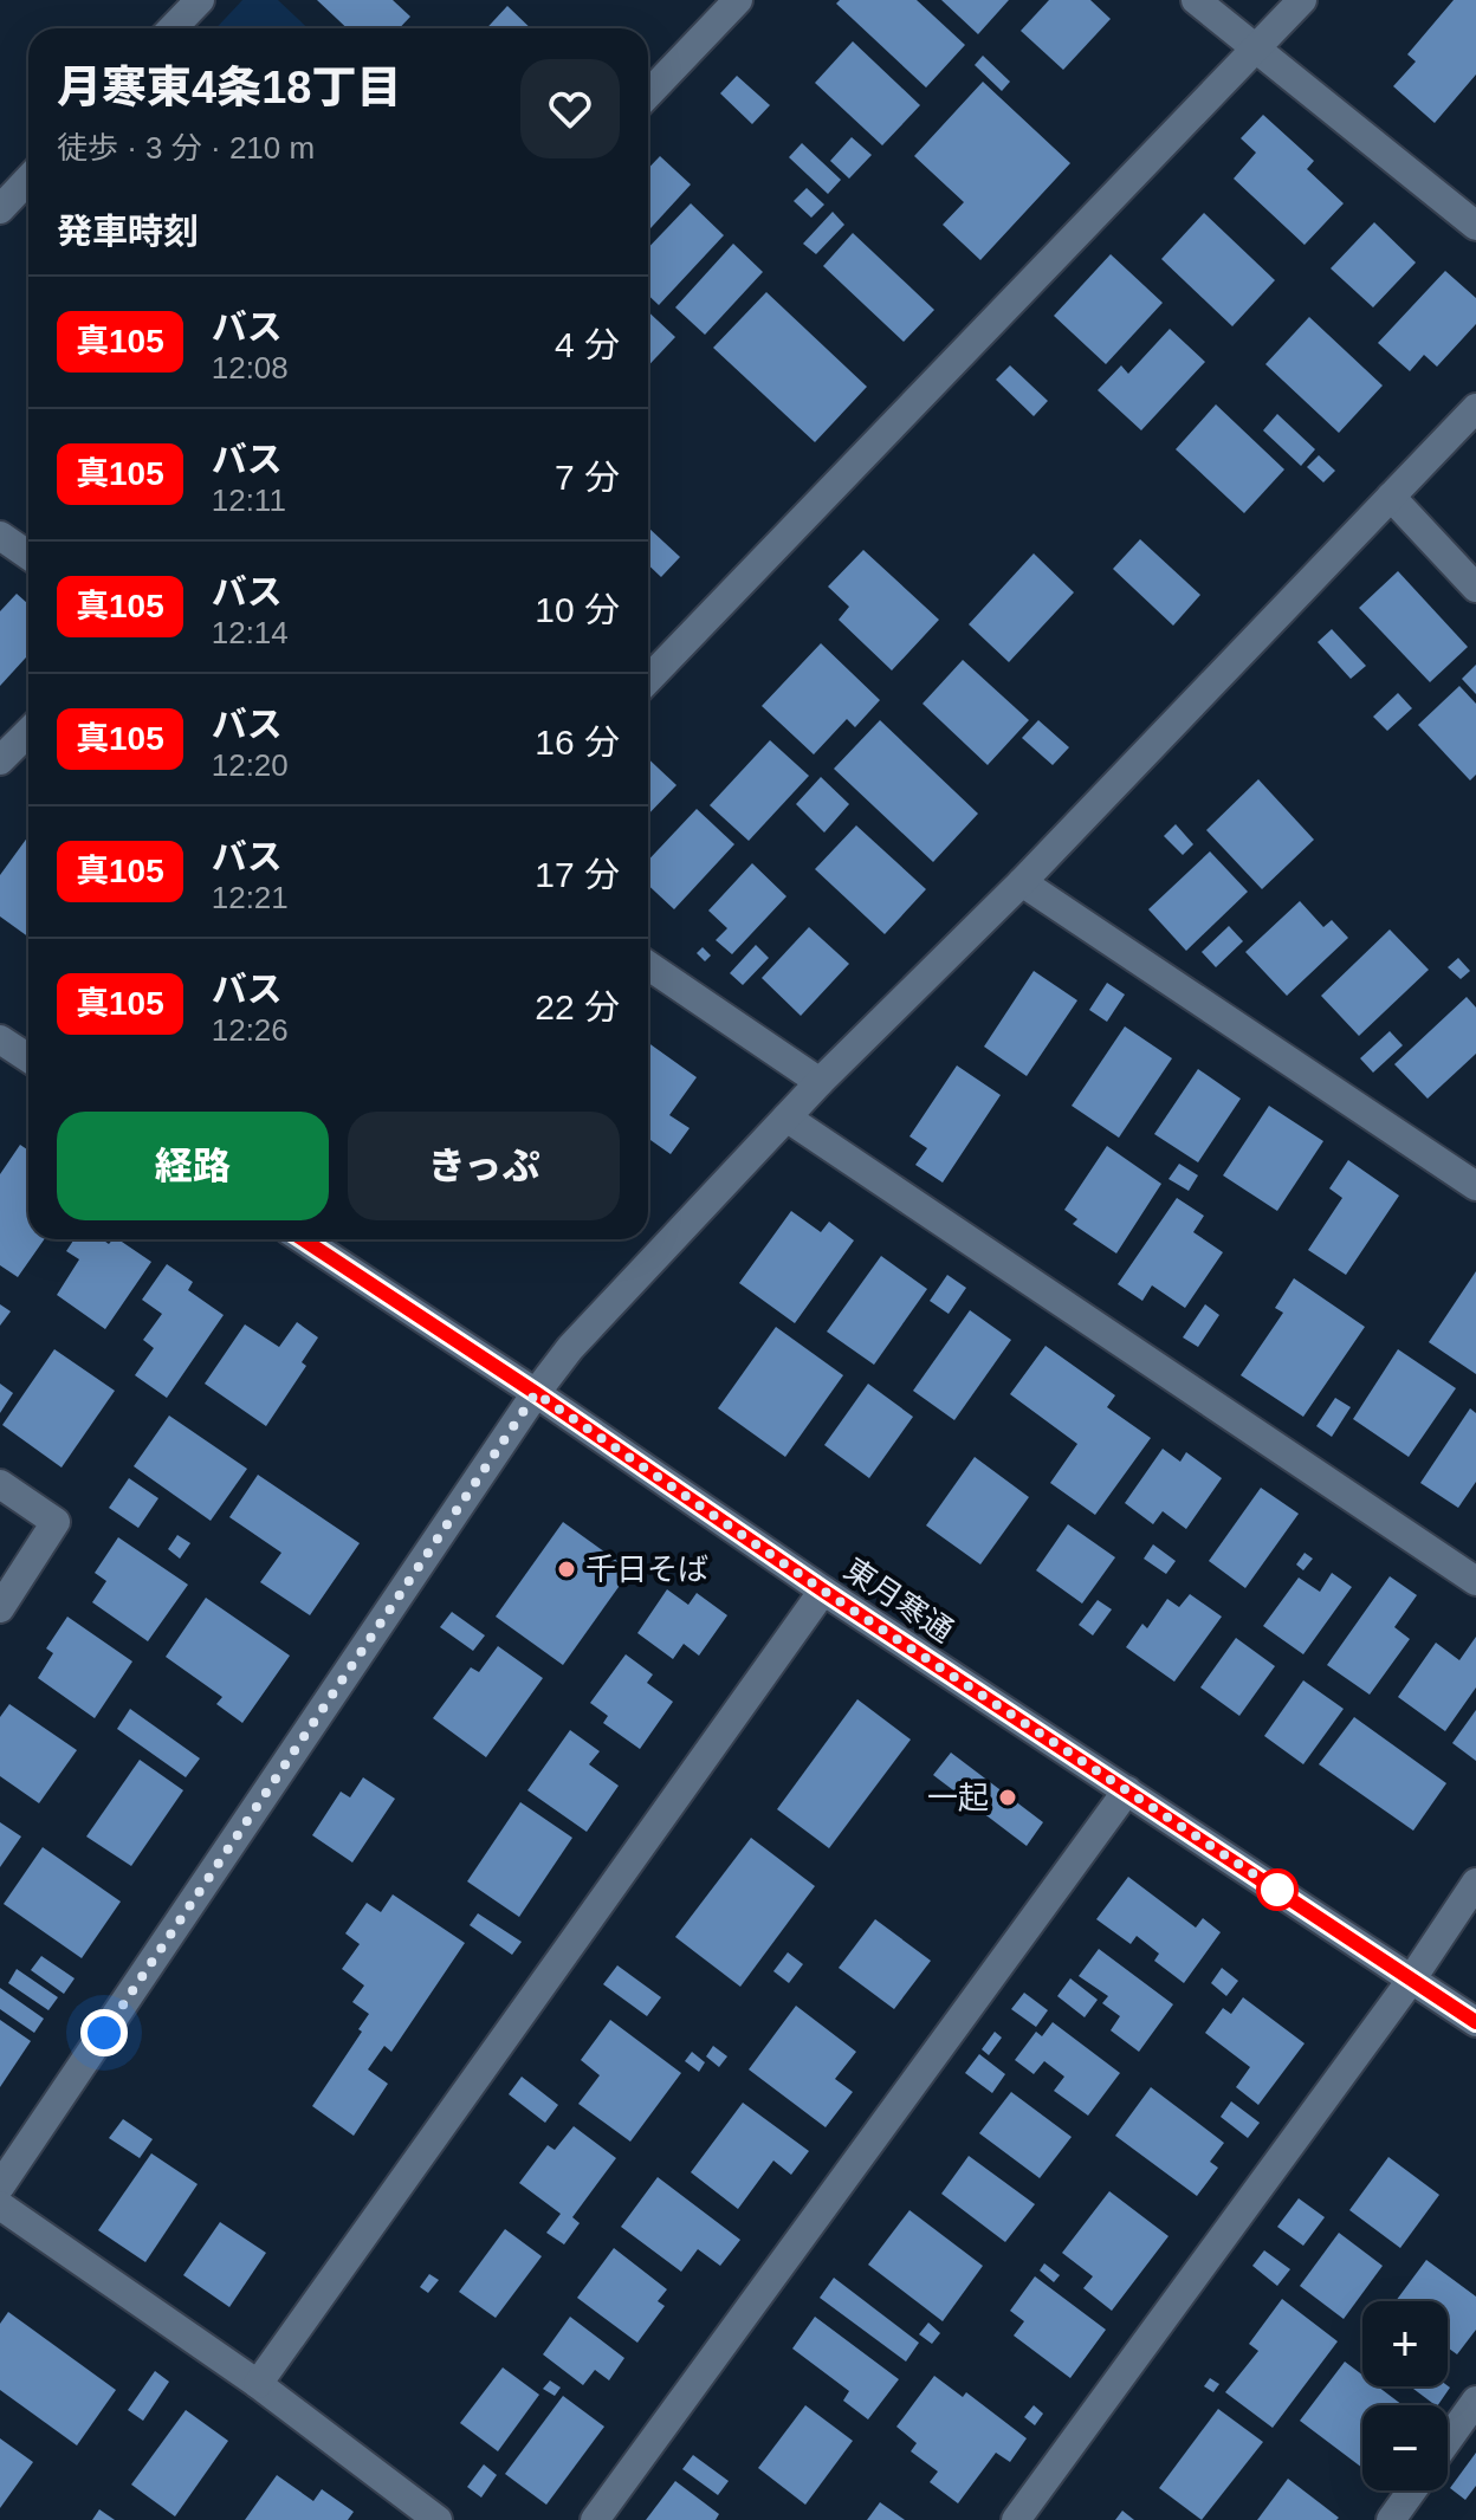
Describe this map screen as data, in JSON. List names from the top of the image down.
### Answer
{
  "streets": {
    "street": ["東月寒通"]
  },
  "places": ["千日そば", "一起"],
  "lines": ["bus line 真105"],
  "page": {
    "heading": [
      ["月寒東4条18丁目", "徒歩 · 3 分 · 210 m"],
      "発車時刻"
    ],
    "list": [
      {
        "mark": "真105",
        "name": "バス",
        "note": "12:08",
        "value": "4 分"
      },
      {
        "mark": "真105",
        "name": "バス",
        "note": "12:11",
        "value": "7 分"
      },
      {
        "mark": "真105",
        "name": "バス",
        "note": "12:14",
        "value": "10 分"
      },
      {
        "mark": "真105",
        "name": "バス",
        "note": "12:20",
        "value": "16 分"
      },
      {
        "mark": "真105",
        "name": "バス",
        "note": "12:21",
        "value": "17 分"
      },
      {
        "mark": "真105",
        "name": "バス",
        "note": "12:26",
        "value": "22 分"
      }
    ],
    "buttons": ["経路", "きっぷ"],
    "map_buttons": ["+", "−"]
  }
}
